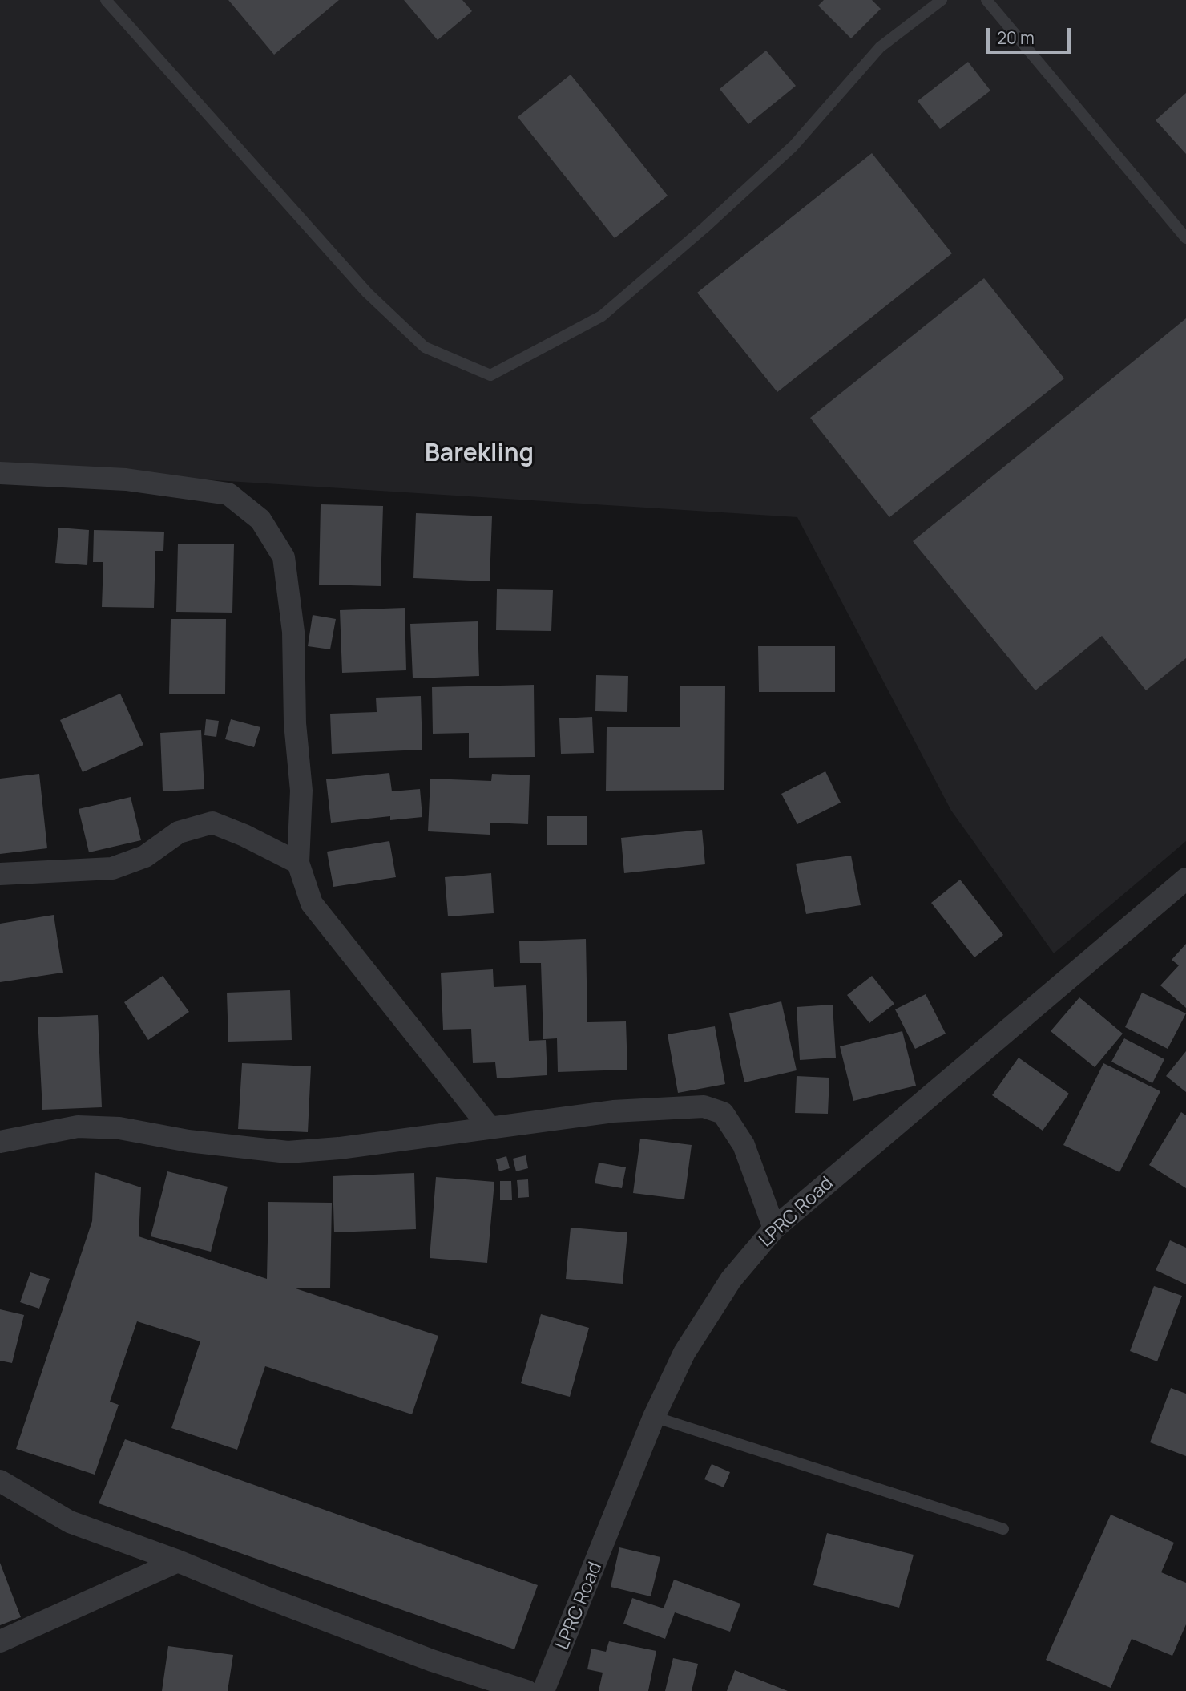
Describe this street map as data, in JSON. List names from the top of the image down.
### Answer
{
  "streets": {
    "street": ["LPRC Road"]
  },
  "districts": ["Barekling"],
  "scale_bar": "20 m"
}
